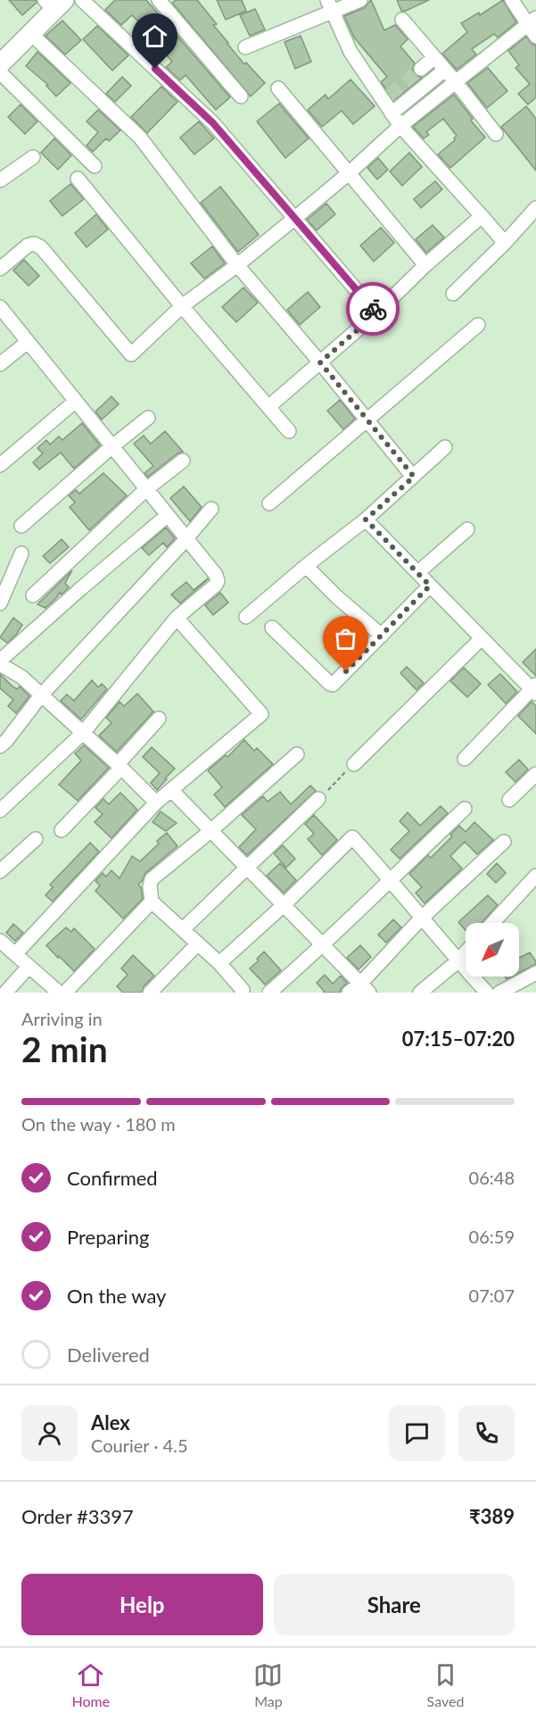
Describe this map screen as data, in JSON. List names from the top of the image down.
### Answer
{
  "north": "bottom left",
  "page": {
    "heading": ["2 min", "Arriving in", "07:15–07:20"],
    "panel": [
      "Alex",
      "Courier · 4.5",
      "Order #3397",
      "₹389"
    ],
    "bar": "On the way · 180 m",
    "list": [
      ["Confirmed", "06:48"],
      ["Preparing", "06:59"],
      ["On the way", "07:07"],
      "Delivered"
    ],
    "buttons": ["Help", "Share"],
    "tabs": ["Home", "Map", "Saved"]
  }
}
